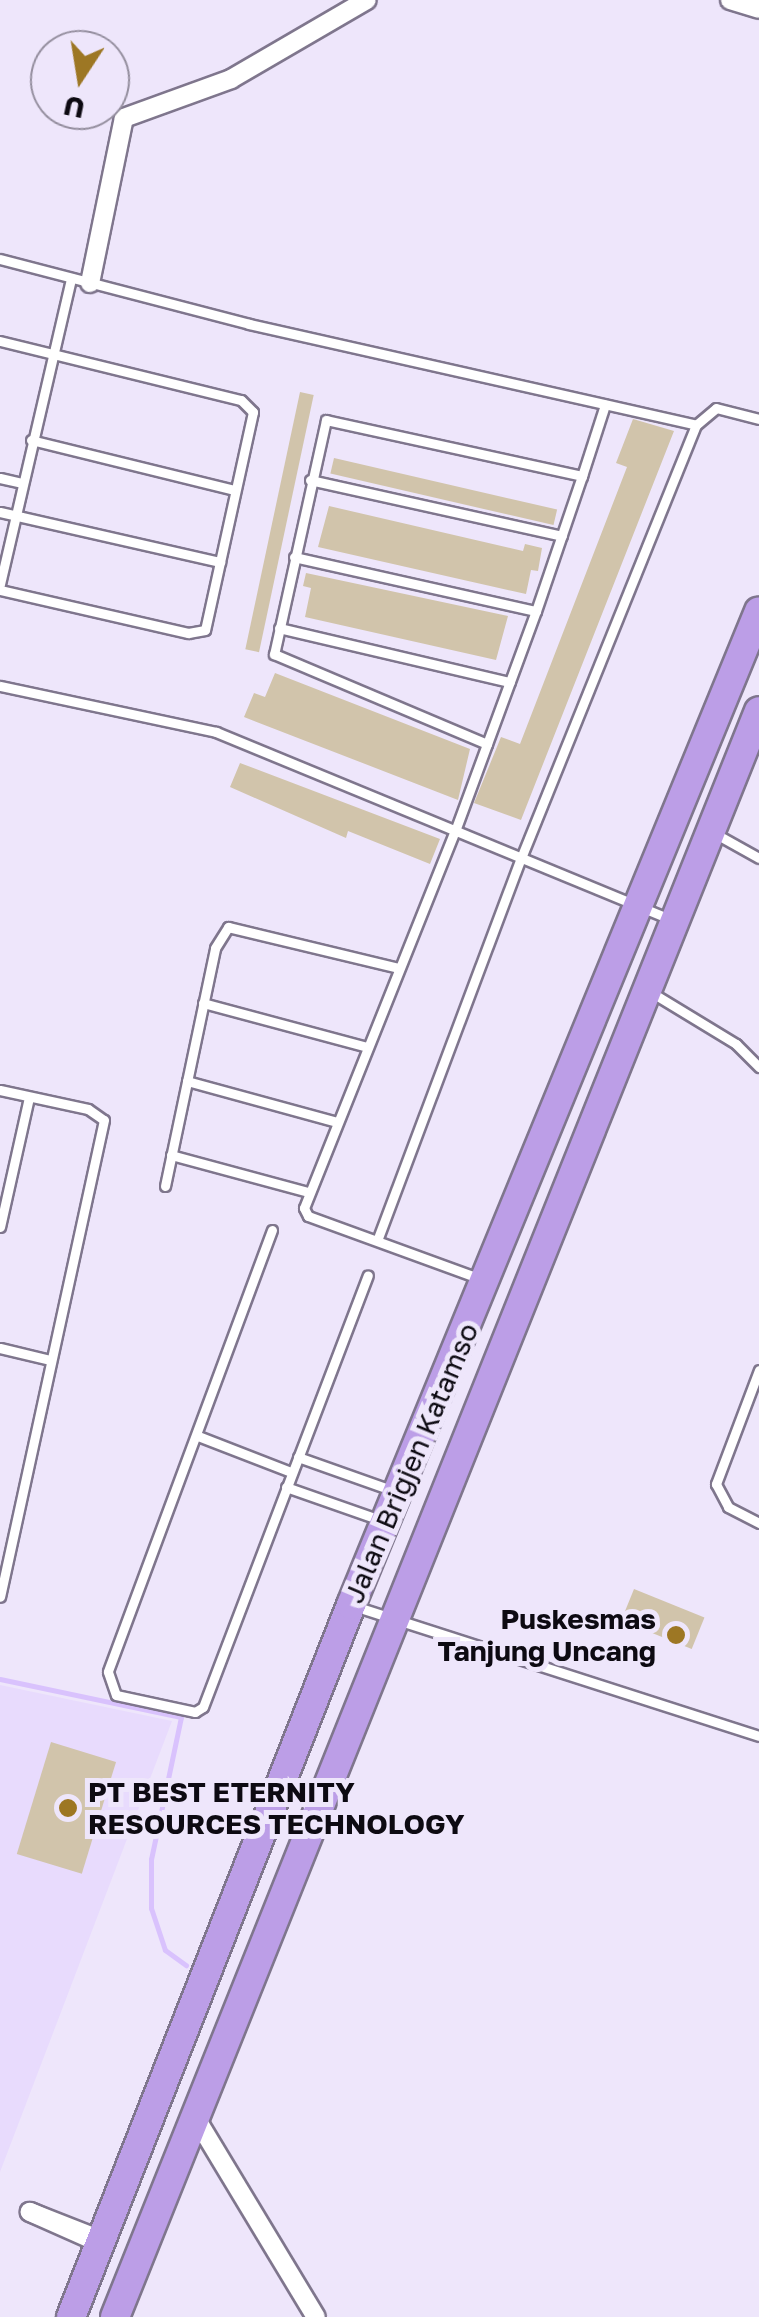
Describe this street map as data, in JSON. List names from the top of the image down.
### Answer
{
  "streets": {
    "highway": ["Jalan Brigjen Katamso"]
  },
  "places": ["Puskesmas Tanjung Uncang", "PT BEST ETERNITY RESOURCES TECHNOLOGY"],
  "north": "bottom"
}
